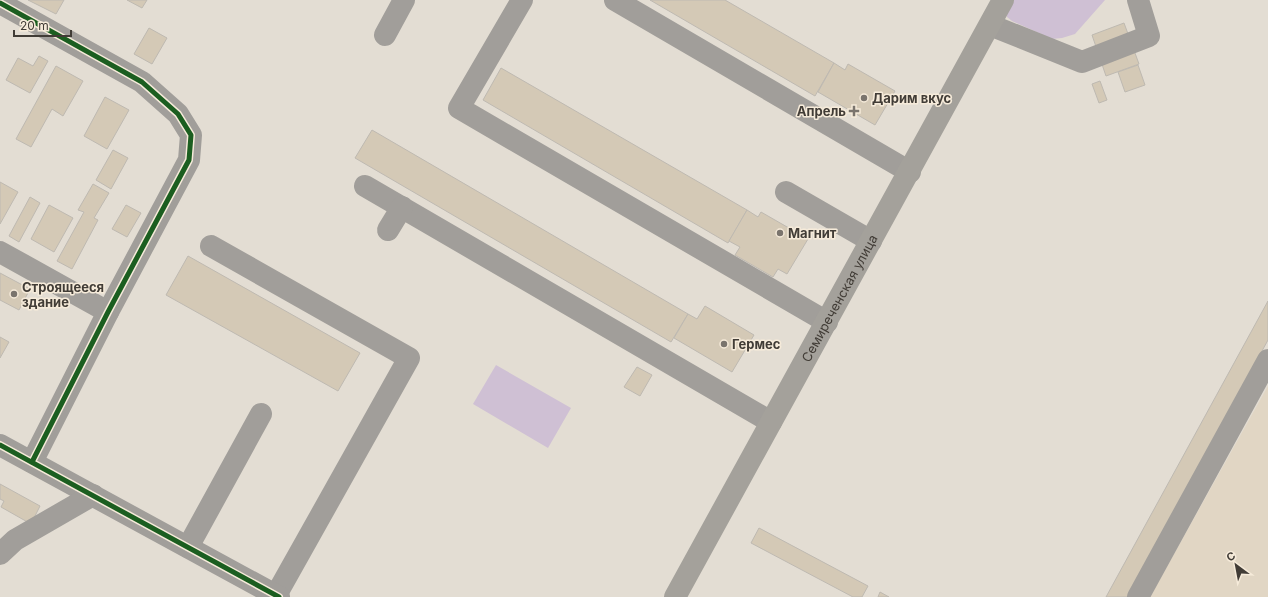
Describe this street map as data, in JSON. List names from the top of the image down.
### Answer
{
  "streets": {
    "main road": ["Семиреченская улица"]
  },
  "places": {
    "other": [
      "Дарим вкус",
      "Магнит",
      "Строящееся здание",
      "Гермес"
    ],
    "health": ["Апрель"]
  },
  "scale_bar": "20 m",
  "north": "top left"
}
